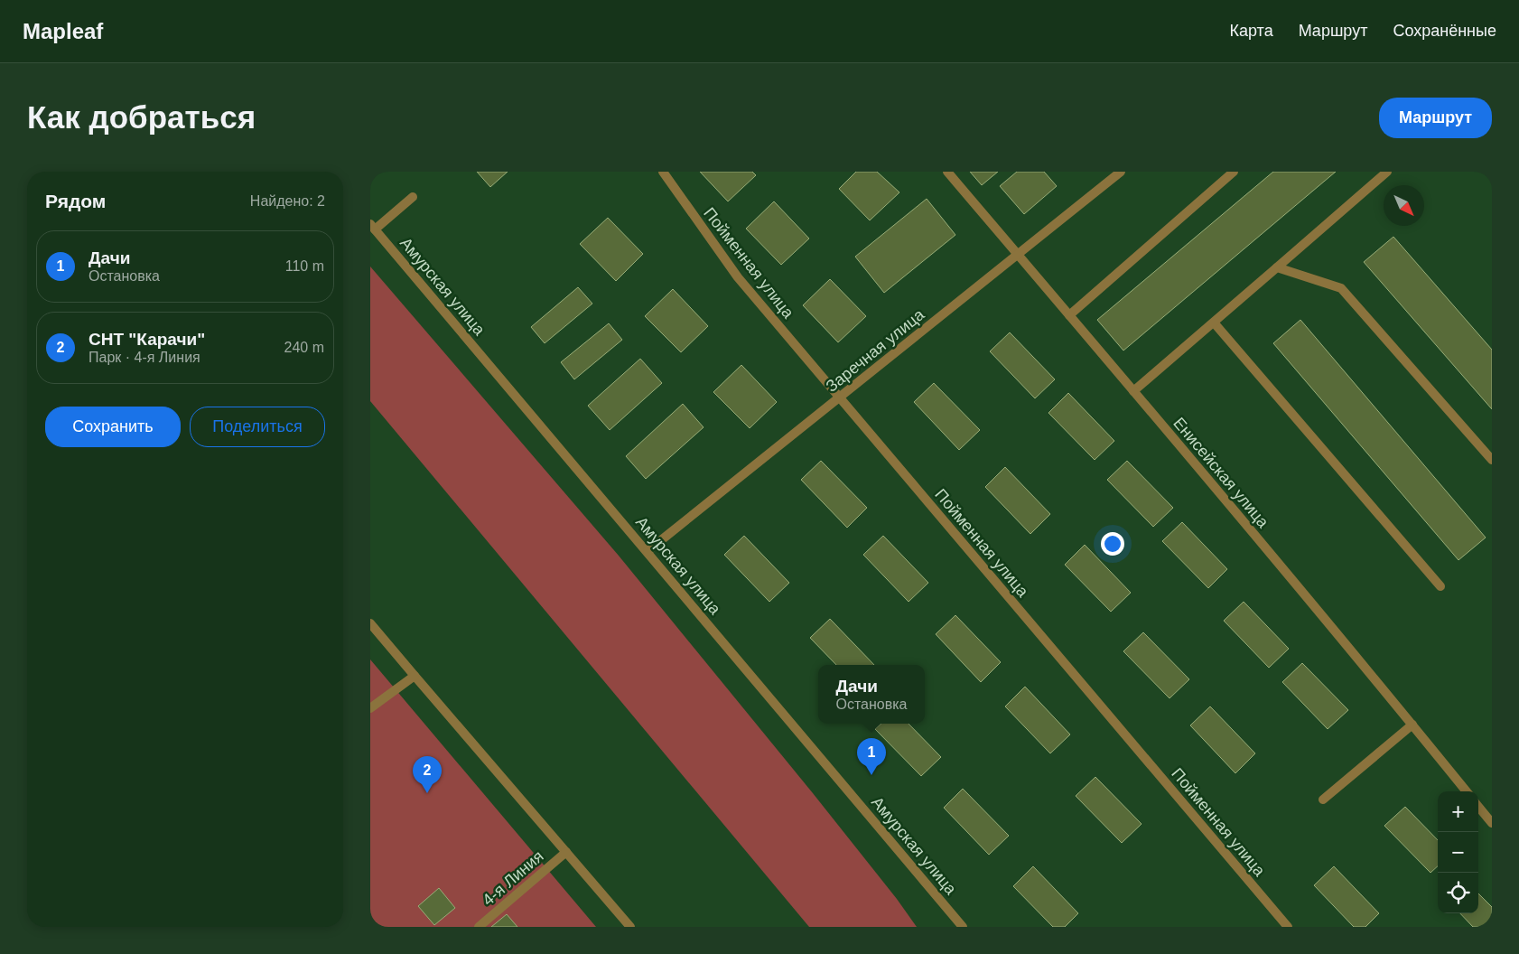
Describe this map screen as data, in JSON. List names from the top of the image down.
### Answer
{
  "streets": {
    "street": [
      "Пойменная улица",
      "Амурская улица",
      "Заречная улица",
      "Енисейская улица",
      "4-я Линия"
    ]
  },
  "crossings": [
    ["Пойменная улица", "Заречная улица"],
    ["Амурская улица", "Заречная улица"],
    ["Заречная улица", "Енисейская улица"]
  ],
  "north": "bottom right",
  "page": {
    "header": "Mapleaf",
    "nav": ["Карта", "Маршрут", "Сохранённые"],
    "buttons": [
      "Маршрут",
      ["Сохранить", "Поделиться"]
    ],
    "title": "Как добраться",
    "heading": ["Рядом", "Найдено: 2"],
    "list": [
      {
        "mark": "1",
        "name": "Дачи",
        "note": "Остановка",
        "value": "110 m"
      },
      {
        "mark": "2",
        "name": "СНТ \"Карачи\"",
        "note": "Парк · 4-я Линия",
        "value": "240 m"
      }
    ],
    "popup": ["Дачи", "Остановка"],
    "pins": ["1", "2"],
    "map_buttons": ["+", "−"]
  }
}
